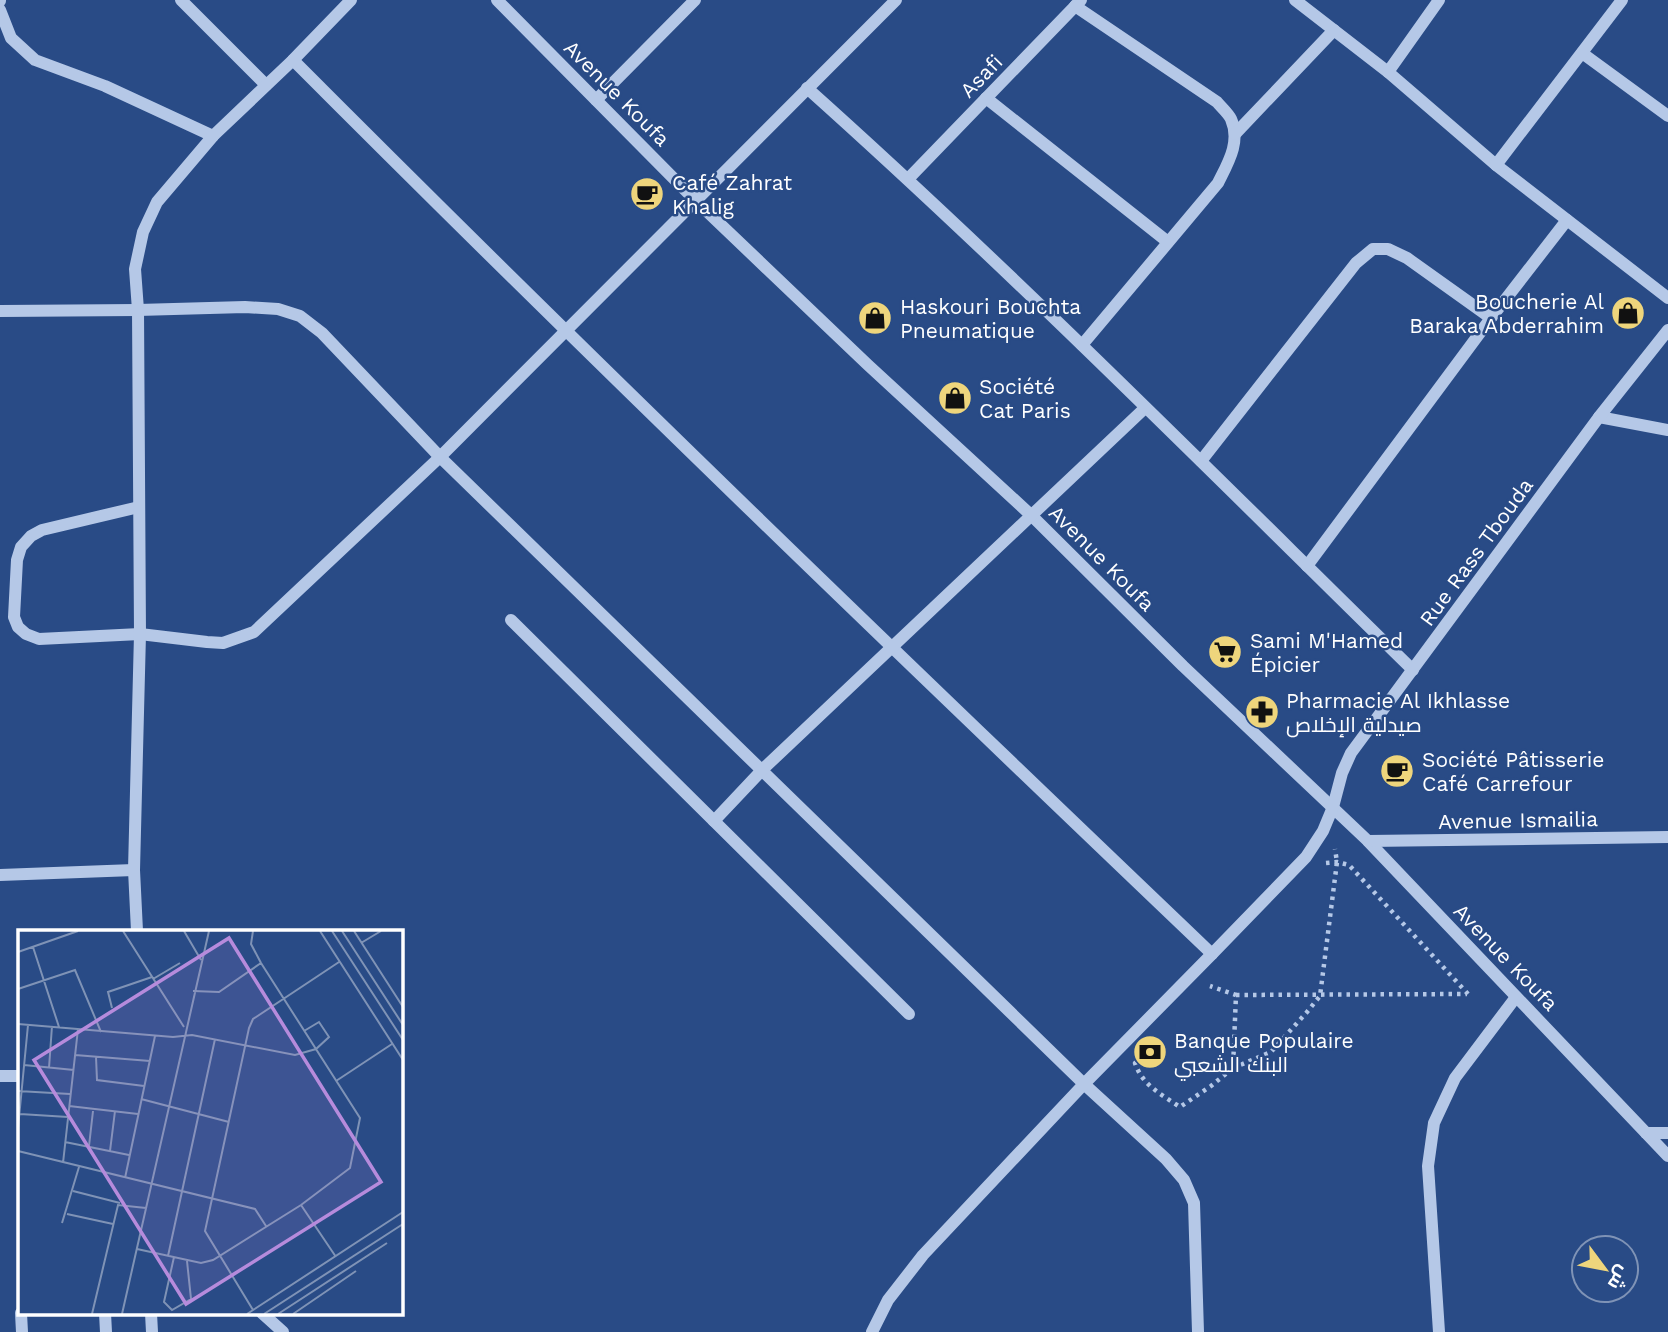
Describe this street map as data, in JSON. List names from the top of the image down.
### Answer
{
  "streets": {
    "street": [
      "Asafi",
      "Avenue Koufa",
      "Rue Rass Tbouda",
      "Avenue Ismailia"
    ]
  },
  "crossings": [
    ["Avenue Koufa", "Rue Rass Tbouda"],
    ["Avenue Koufa", "Avenue Ismailia"]
  ],
  "places": {
    "cafe": ["Café Zahrat Khalig", "Société Pâtisserie Café Carrefour"],
    "shop": ["Boucherie Al Baraka Abderrahim", "Haskouri Bouchta Pneumatique", "Société Cat Paris"],
    "supermarket": ["Sami M'Hamed Épicier"],
    "pharmacy": ["Pharmacie Al Ikhlasse صيدلية الإخلاص"],
    "bank": ["Banque Populaire البنك الشعبي"]
  },
  "north": "bottom right"
}
